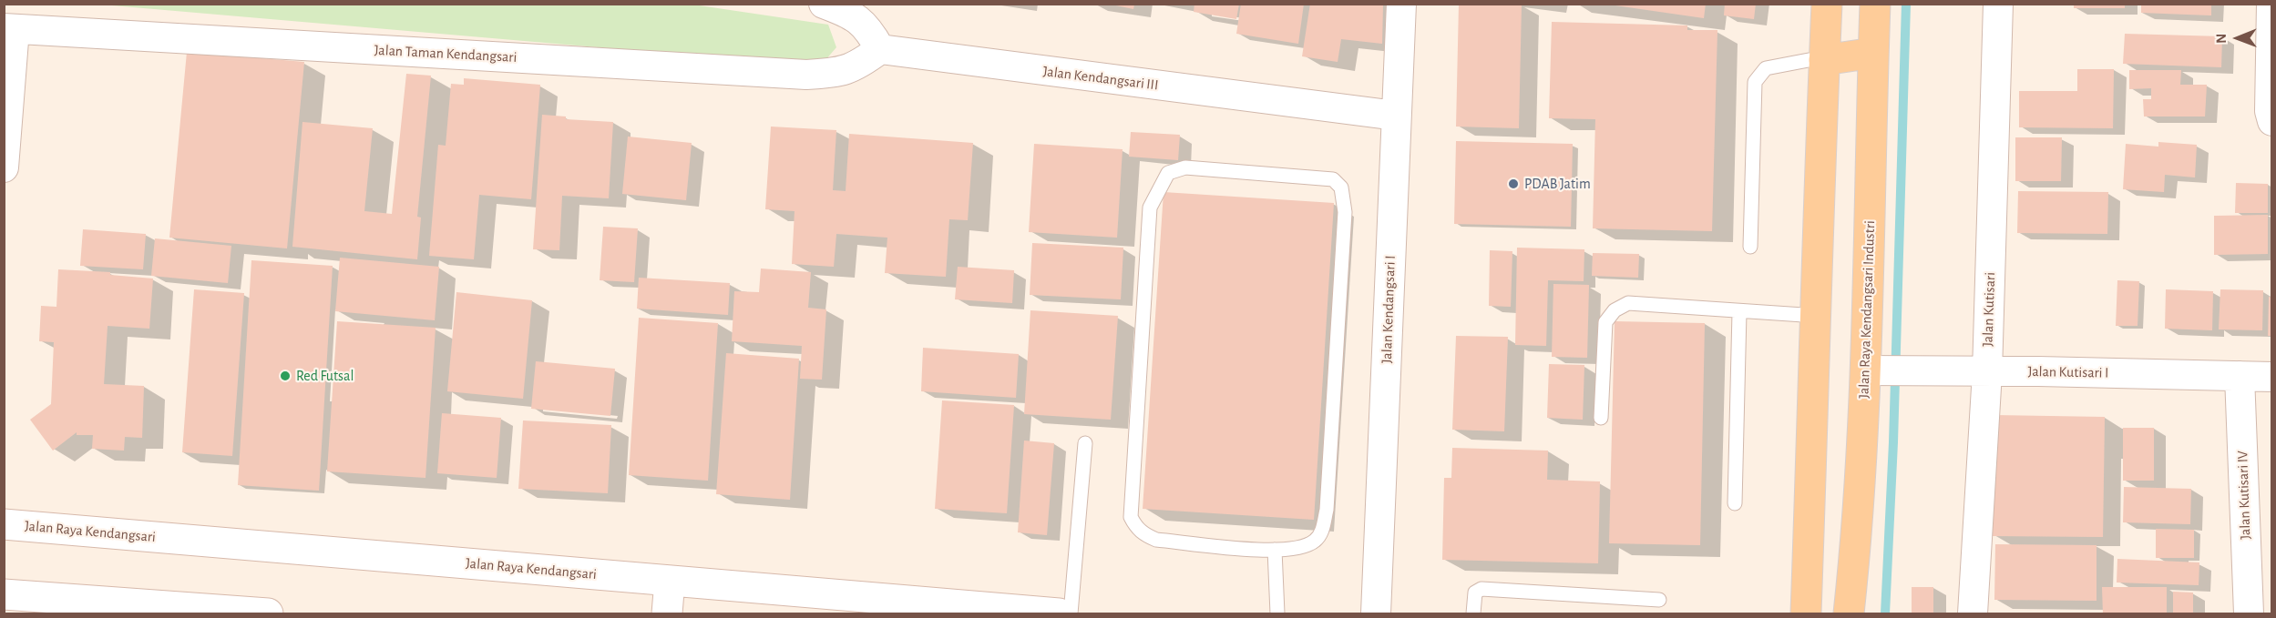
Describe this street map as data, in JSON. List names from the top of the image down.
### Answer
{
  "streets": {
    "main road": ["Jalan Raya Kendangsari Industri", "Jalan Raya Kendangsari"],
    "street": [
      "Jalan Taman Kendangsari",
      "Jalan Kendangsari III",
      "Jalan Kendangsari I",
      "Jalan Kutisari",
      "Jalan Kutisari I",
      "Jalan Kutisari IV"
    ]
  },
  "crossings": [
    ["Jalan Taman Kendangsari", "Jalan Kendangsari III"],
    ["Jalan Kendangsari III", "Jalan Kendangsari I"],
    ["Jalan Raya Kendangsari Industri", "Jalan Kutisari I"],
    ["Jalan Kutisari", "Jalan Kutisari I"],
    ["Jalan Kutisari I", "Jalan Kutisari IV"]
  ],
  "places": ["PDAB Jatim", "Red Futsal"],
  "north": "left"
}
